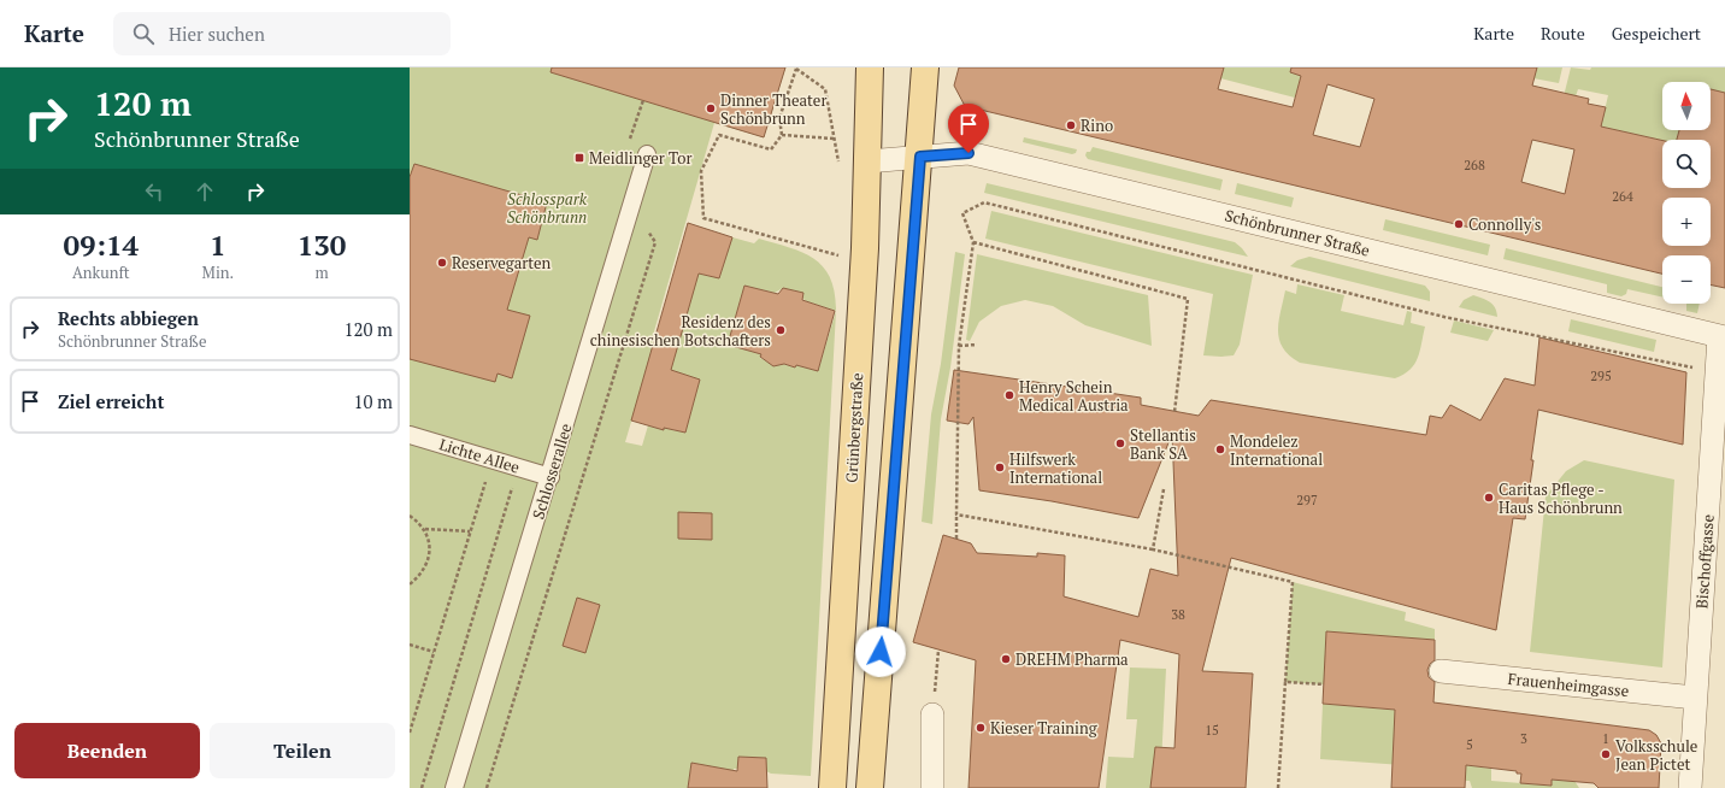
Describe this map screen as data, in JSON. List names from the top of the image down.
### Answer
{
  "streets": {
    "main road": ["Grünbergstraße"],
    "street": [
      "Schönbrunner Straße",
      "Lichte Allee",
      "Schlosserallee",
      "Bischoffgasse",
      "Frauenheimgasse"
    ]
  },
  "crossings": [
    ["Schönbrunner Straße", "Grünbergstraße"],
    ["Schönbrunner Straße", "Bischoffgasse"],
    ["Lichte Allee", "Schlosserallee"],
    ["Bischoffgasse", "Frauenheimgasse"]
  ],
  "parks": ["Schlosspark Schönbrunn"],
  "places": {
    "other": [
      "Dinner Theater Schönbrunn",
      "Rino",
      "Connolly's",
      "Reservegarten",
      "Residenz des chinesischen Botschafters",
      "Henry Schein Medical Austria",
      "Stellantis Bank SA",
      "Mondelez International",
      "Hilfswerk International",
      "Caritas Pflege - Haus Schönbrunn",
      "DREHM Pharma",
      "Kieser Training",
      "Volksschule Jean Pictet"
    ],
    "transit": ["Meidlinger Tor"]
  },
  "house_numbers": [
    "268",
    "264",
    "295",
    "297",
    "38",
    "15",
    "3",
    "1",
    "5"
  ],
  "north": "top",
  "page": {
    "header": "Karte",
    "search": "Hier suchen",
    "nav": ["Karte", "Route", "Gespeichert"],
    "turn": ["120 m", "Schönbrunner Straße"],
    "map_buttons": ["+", "−"],
    "eta": [
      "09:14",
      "Ankunft",
      "1",
      "Min.",
      "130",
      "m"
    ],
    "list": [
      {
        "name": "Rechts abbiegen",
        "note": "Schönbrunner Straße",
        "value": "120 m"
      },
      {
        "name": "Ziel erreicht",
        "value": "10 m"
      }
    ],
    "buttons": ["Beenden", "Teilen"]
  }
}
